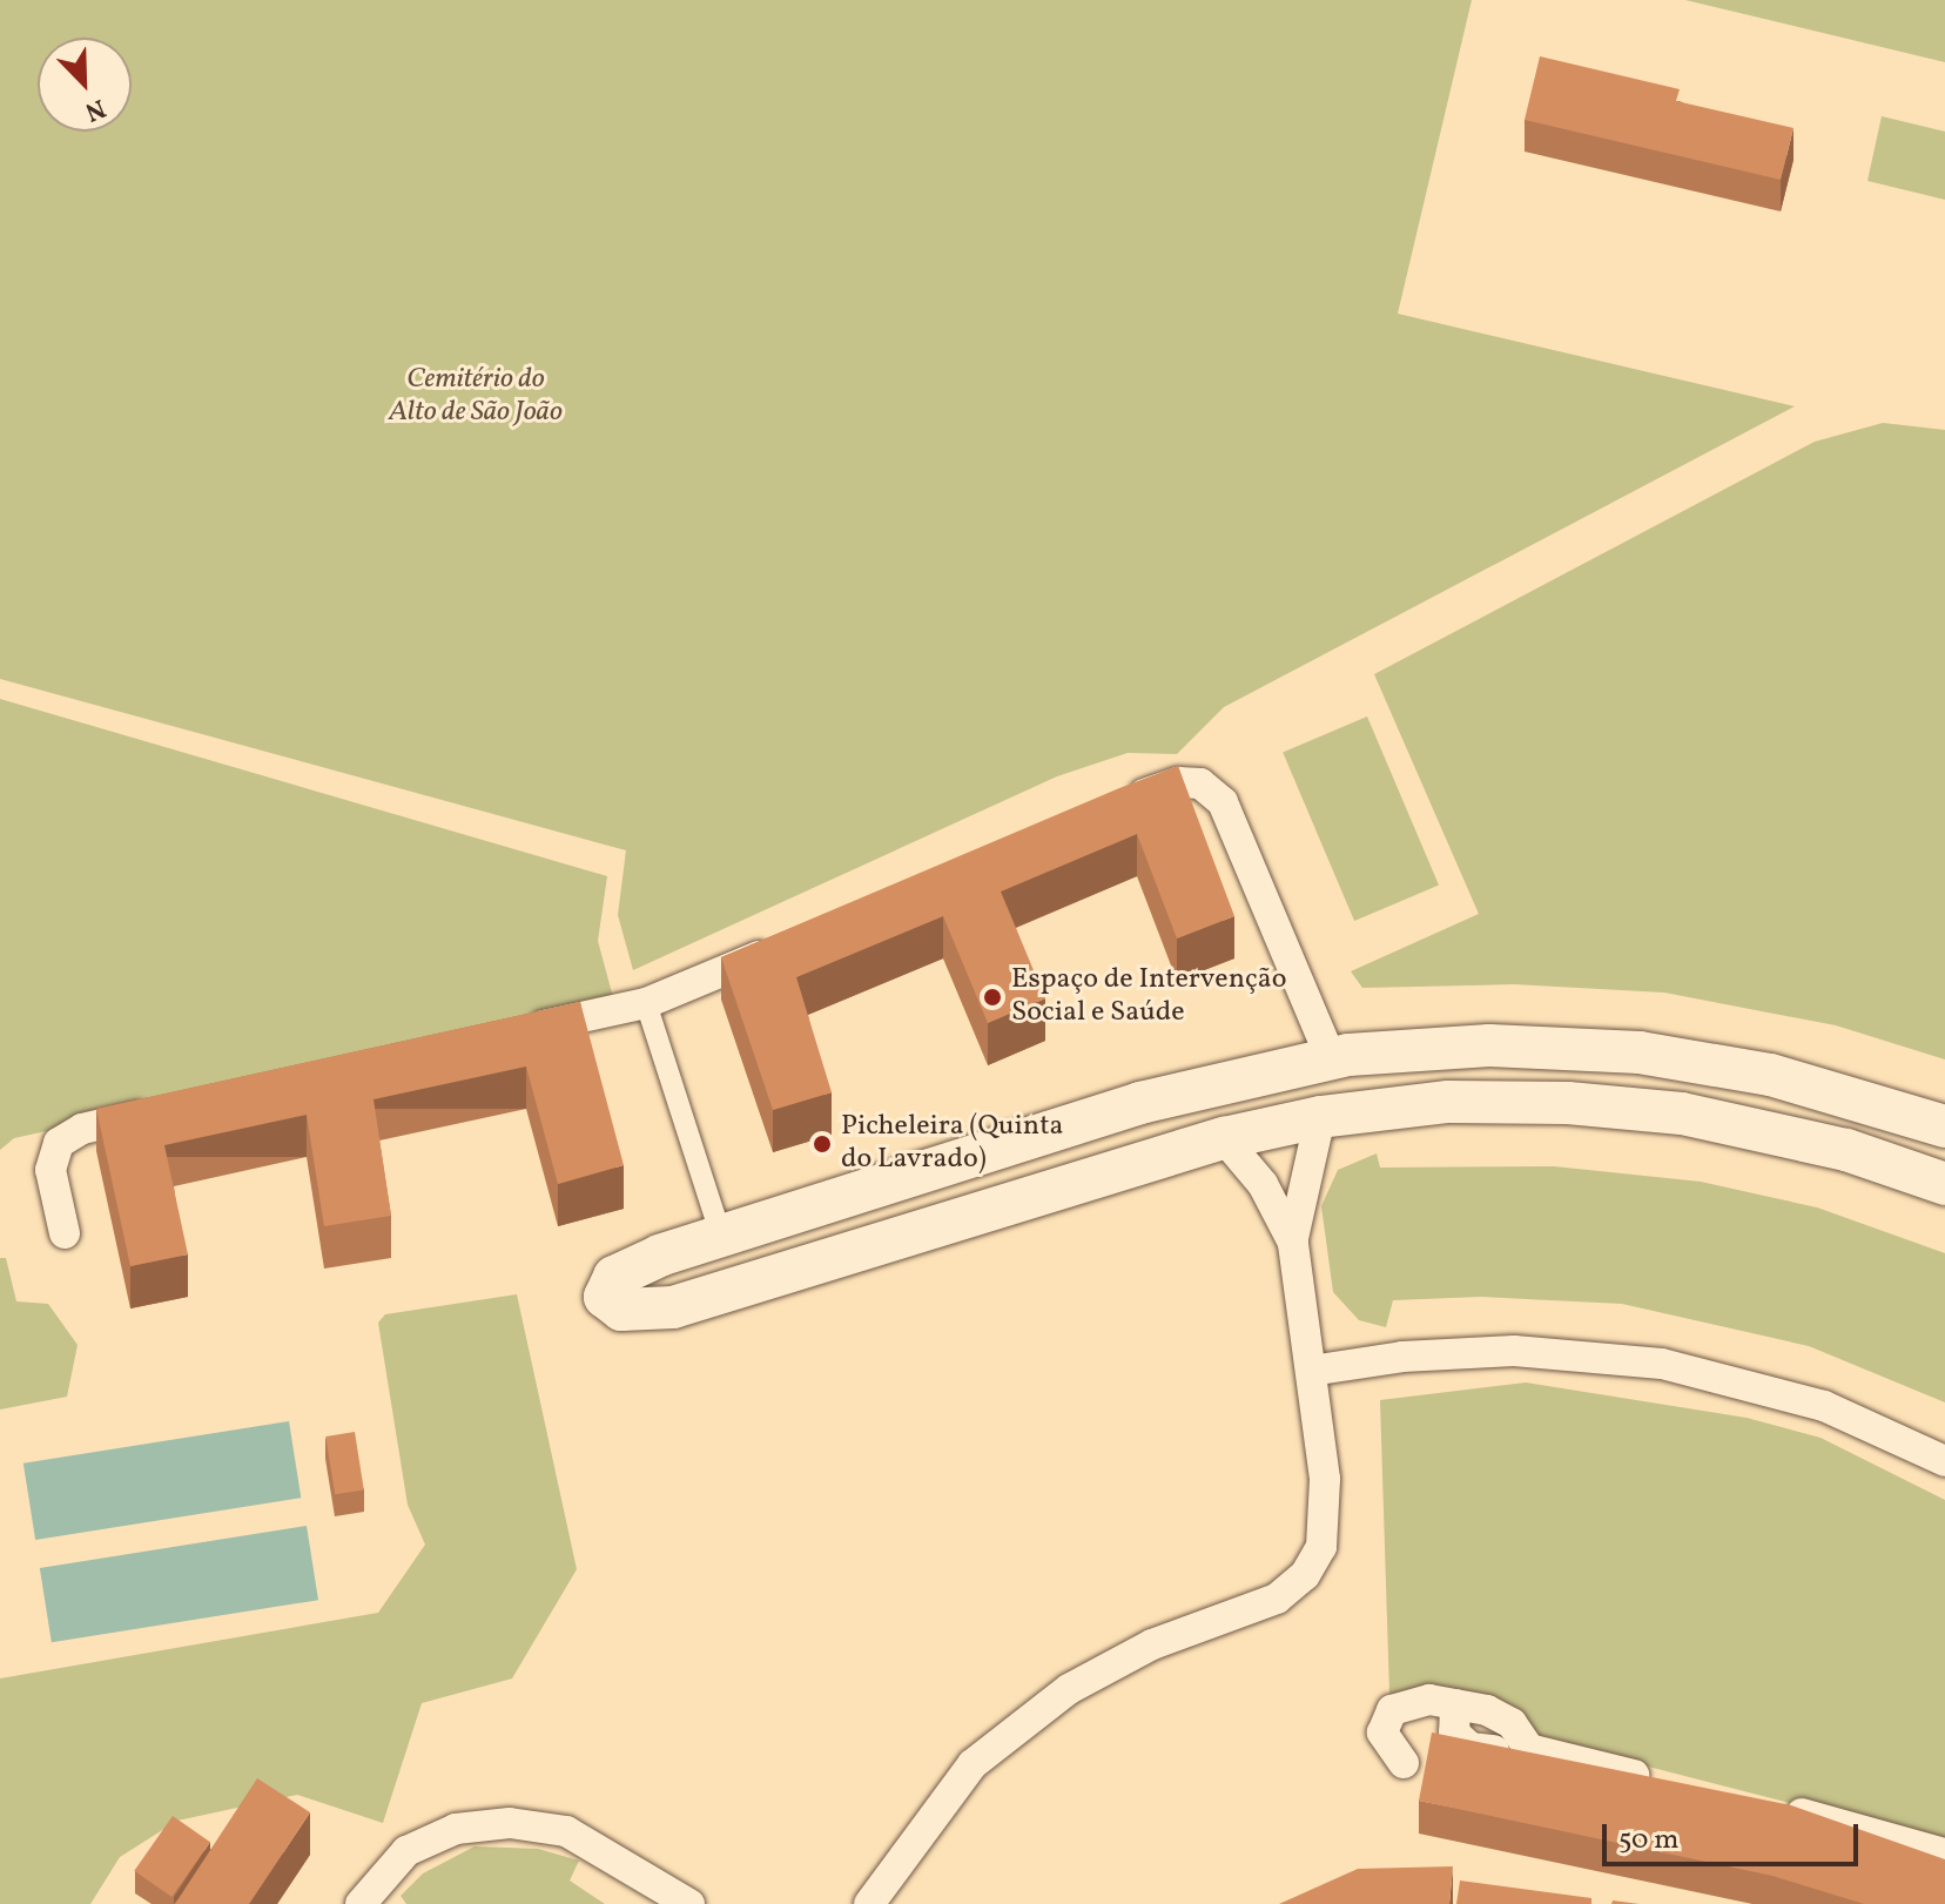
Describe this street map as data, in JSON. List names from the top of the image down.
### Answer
{
  "parks": ["Cemitério do Alto de São João"],
  "places": ["Espaço de Intervenção Social e Saúde", "Picheleira (Quinta do Lavrado)"],
  "scale_bar": "50 m",
  "north": "bottom right"
}
